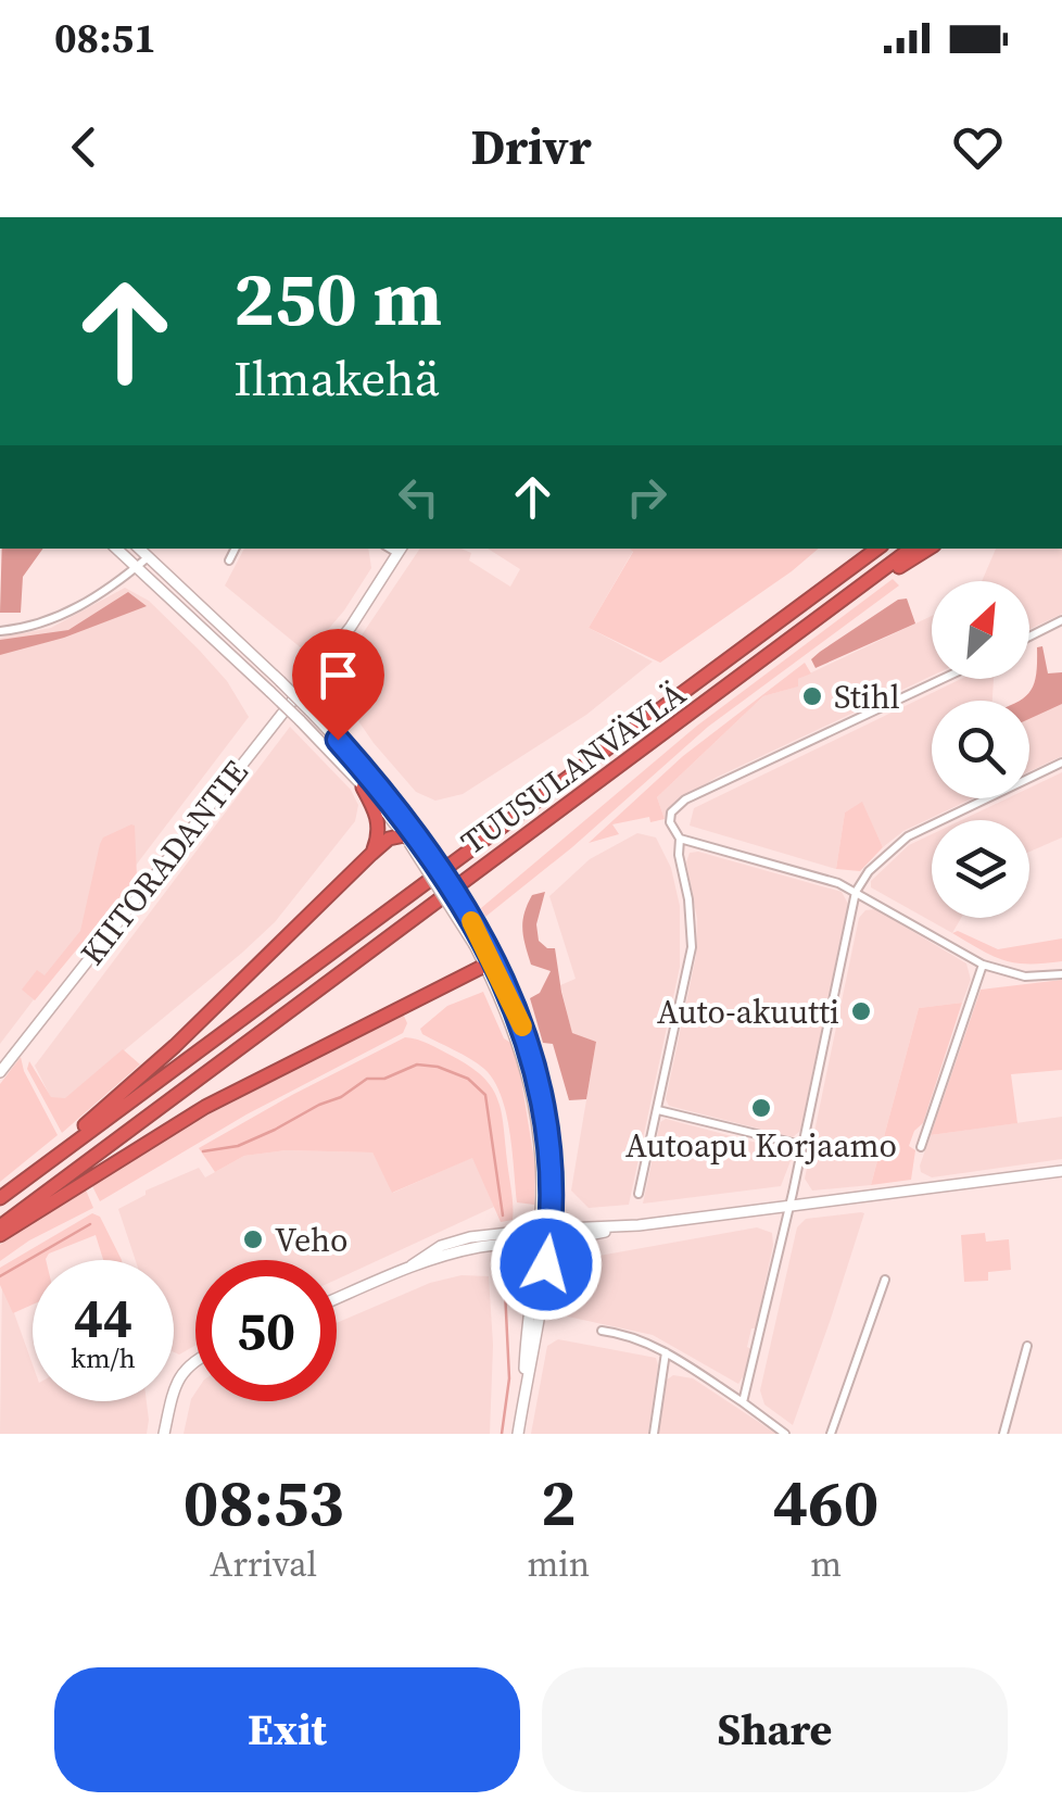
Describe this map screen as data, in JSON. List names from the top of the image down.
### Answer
{
  "streets": {
    "highway": ["TUUSULANVÄYLÄ"],
    "main road": ["KIITORADANTIE"]
  },
  "places": [
    "Stihl",
    "Auto-akuutti",
    "Autoapu Korjaamo",
    "Veho"
  ],
  "north": "top right",
  "page": {
    "status": "08:51",
    "header": "Drivr",
    "turn": ["250 m", "Ilmakehä"],
    "speed": "44 km/h",
    "limit": "50",
    "eta": [
      "08:53",
      "Arrival",
      "2",
      "min",
      "460",
      "m"
    ],
    "buttons": ["Exit", "Share"]
  }
}
